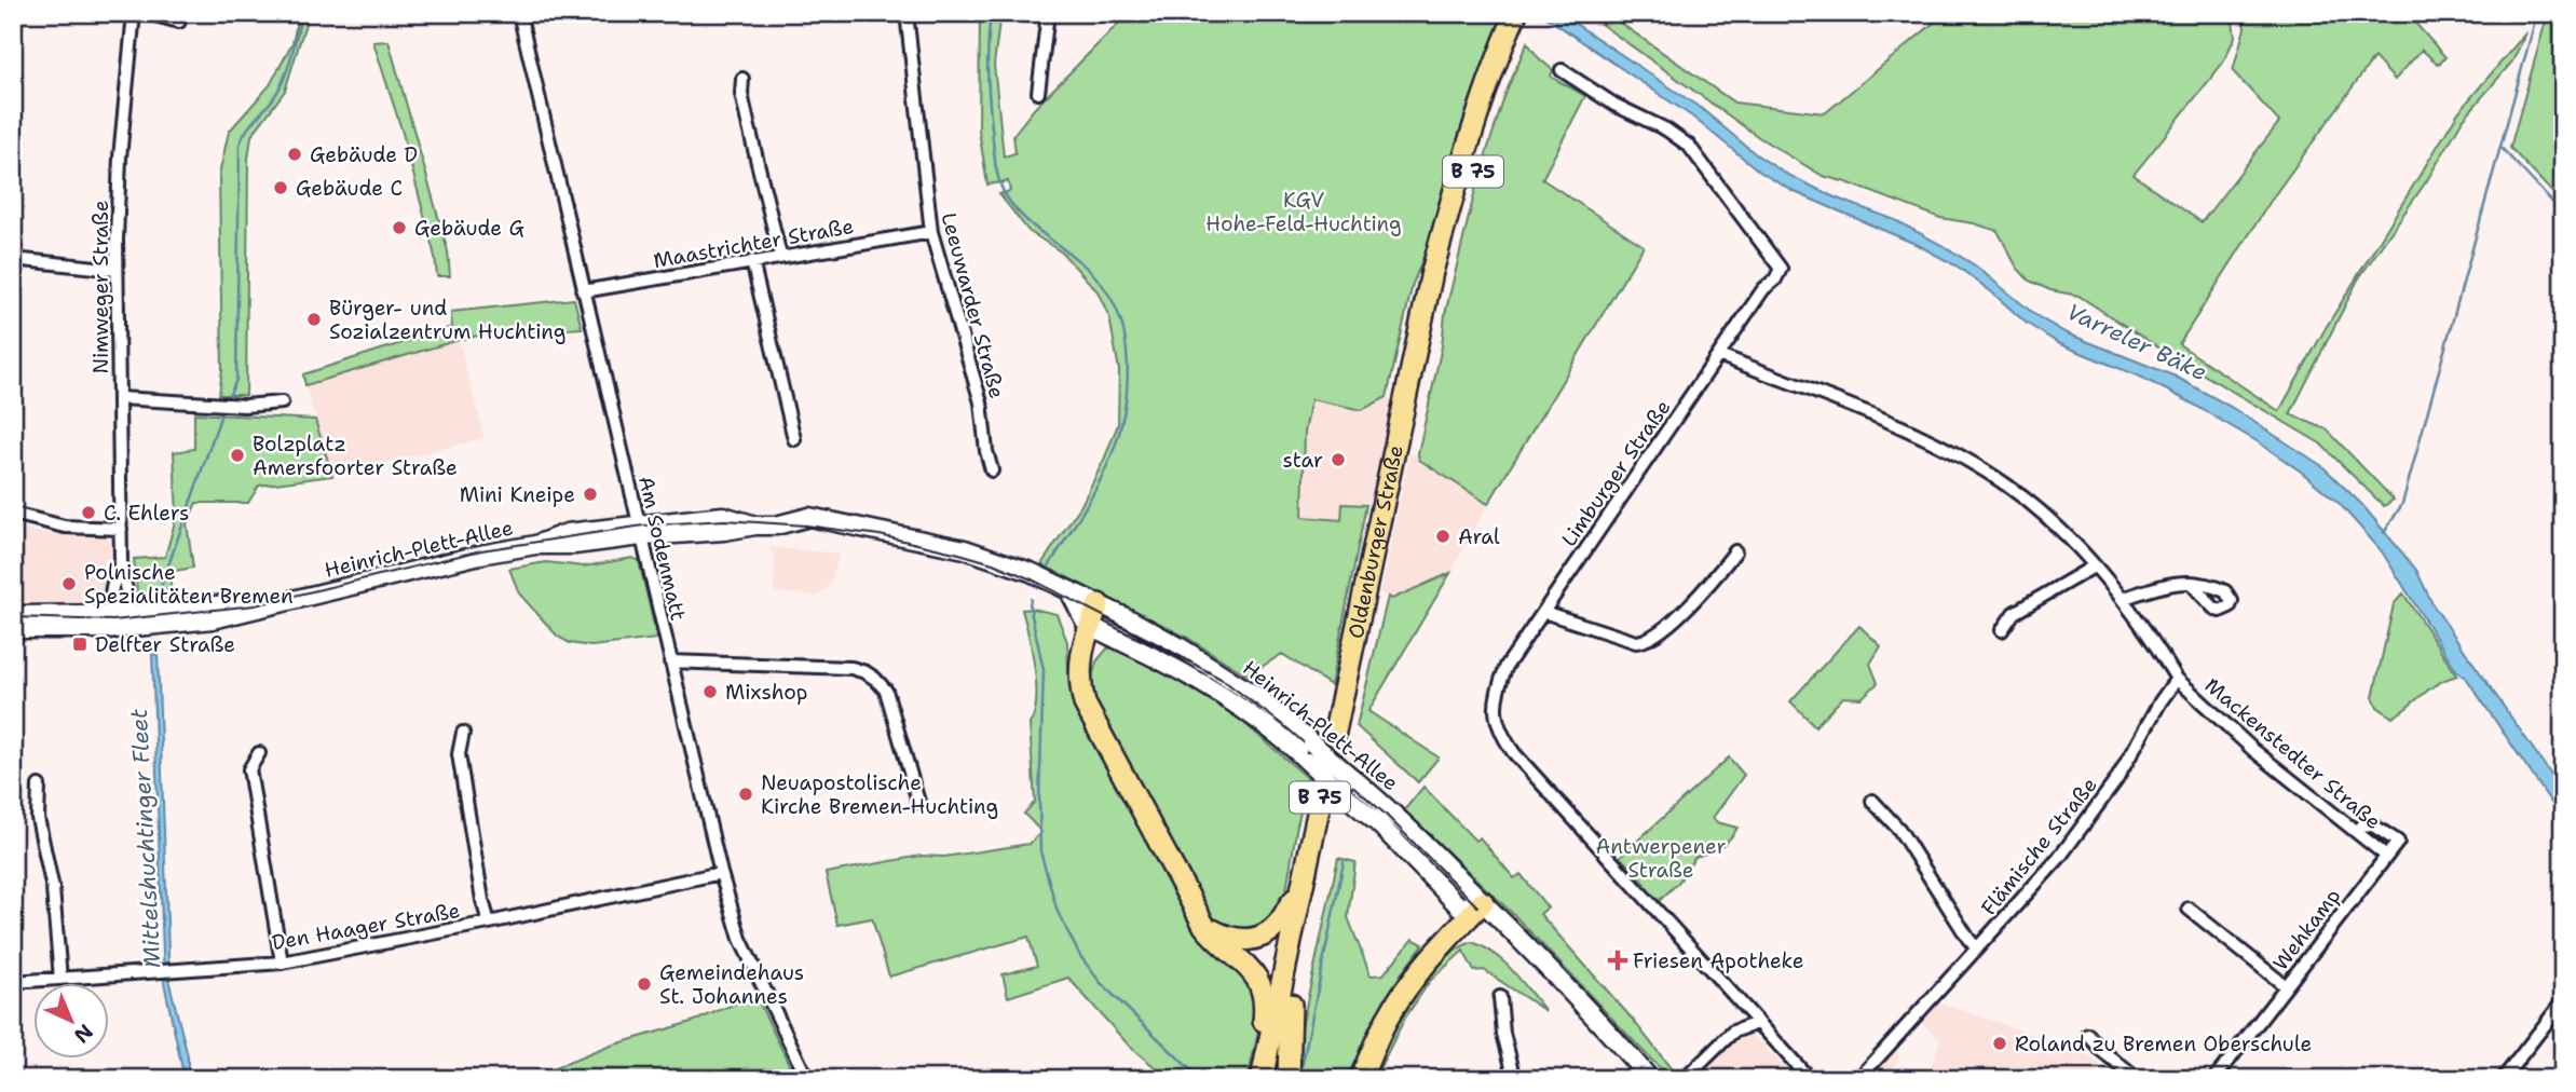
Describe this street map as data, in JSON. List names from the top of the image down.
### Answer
{
  "streets": {
    "highway": ["B 75", "Oldenburger Straße"],
    "main road": ["Heinrich-Plett-Allee"],
    "street": [
      "Maastrichter Straße",
      "Nimweger Straße",
      "Leeuwarder Straße",
      "Limburger Straße",
      "Am Sodenmatt",
      "Mackenstedter Straße",
      "Flämische Straße",
      "Den Haager Straße",
      "Wehkamp"
    ]
  },
  "crossings": [
    ["Maastrichter Straße", "Leeuwarder Straße"],
    ["Maastrichter Straße", "Am Sodenmatt"],
    ["Nimweger Straße", "Heinrich-Plett-Allee"],
    ["Heinrich-Plett-Allee", "Am Sodenmatt"],
    ["Am Sodenmatt", "Den Haager Straße"],
    ["Mackenstedter Straße", "Flämische Straße"],
    ["Mackenstedter Straße", "Wehkamp"]
  ],
  "water": ["Varreler Bäke", "Mittelshuchtinger Fleet"],
  "parks": ["KGV Hohe-Feld-Huchting", "Antwerpener Straße"],
  "places": {
    "other": [
      "Gebäude D",
      "Gebäude C",
      "Gebäude G",
      "Bürger- und Sozialzentrum Huchting",
      "Bolzplatz Amersfoorter Straße",
      "star",
      "Mini Kneipe",
      "C. Ehlers",
      "Aral",
      "Polnische Spezialitäten Bremen",
      "Mixshop",
      "Neuapostolische Kirche Bremen-Huchting",
      "Gemeindehaus St. Johannes",
      "Roland zu Bremen Oberschule"
    ],
    "transit": ["Delfter Straße"],
    "health": ["Friesen Apotheke"]
  },
  "north": "bottom right"
}
